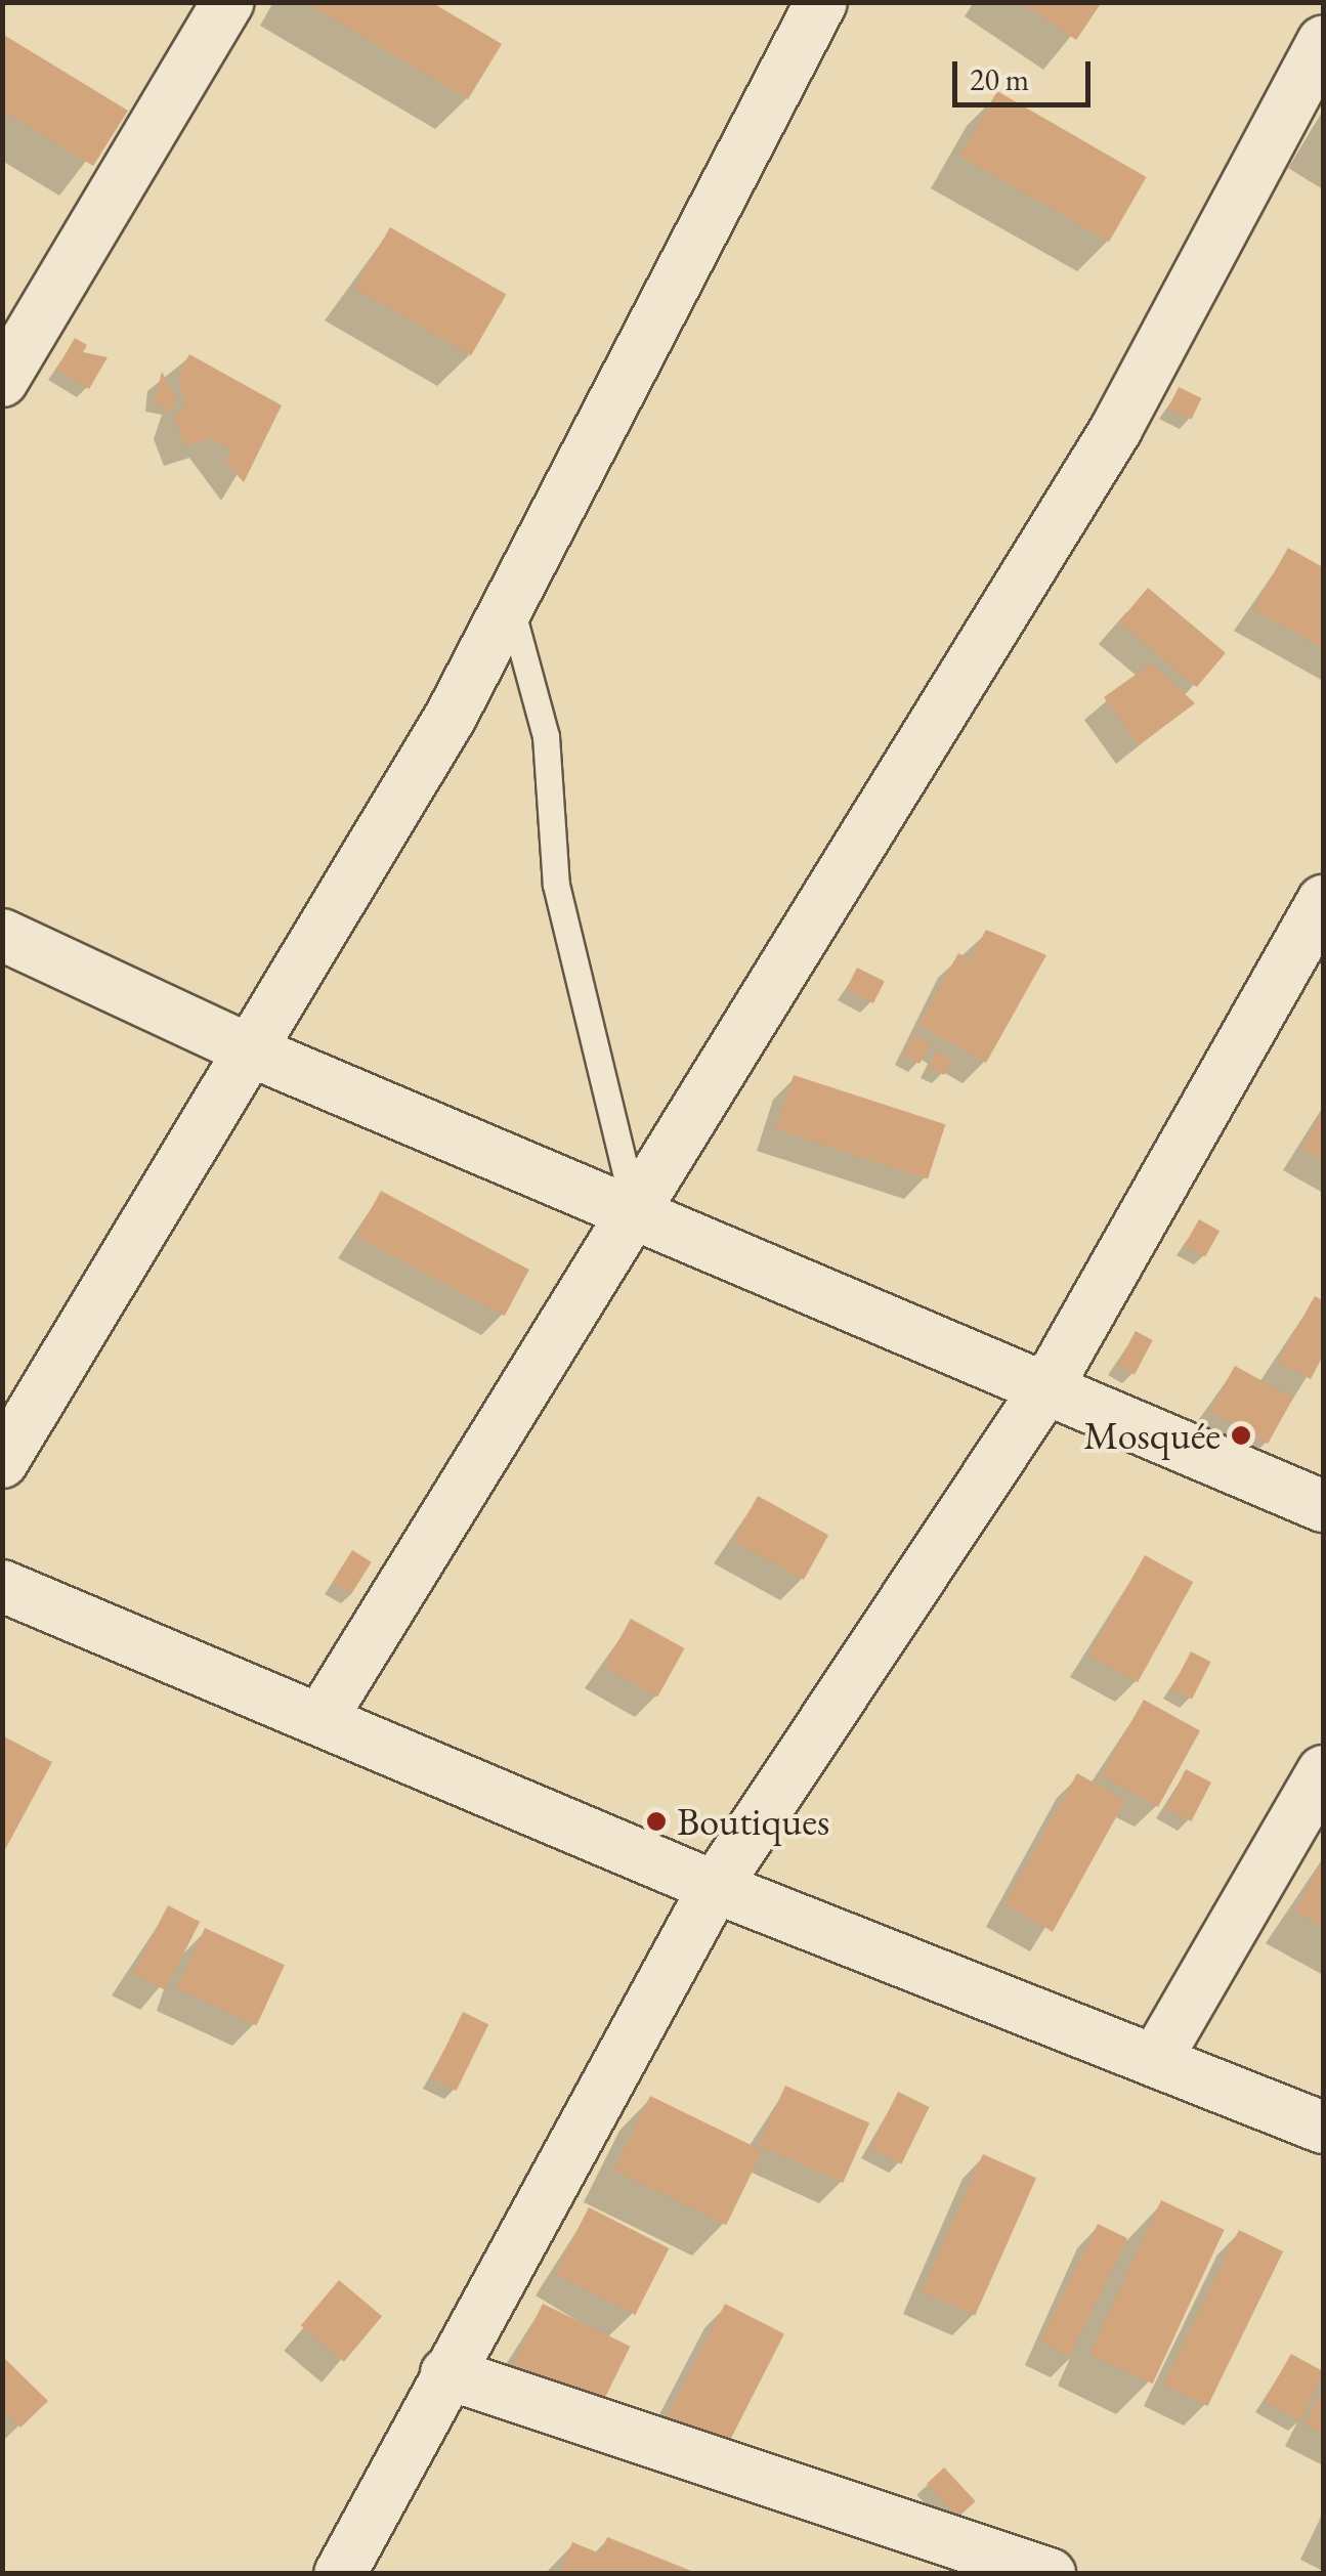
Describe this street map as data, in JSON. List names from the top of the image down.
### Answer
{
  "places": ["Mosquée", "Boutiques"],
  "scale_bar": "20 m"
}
